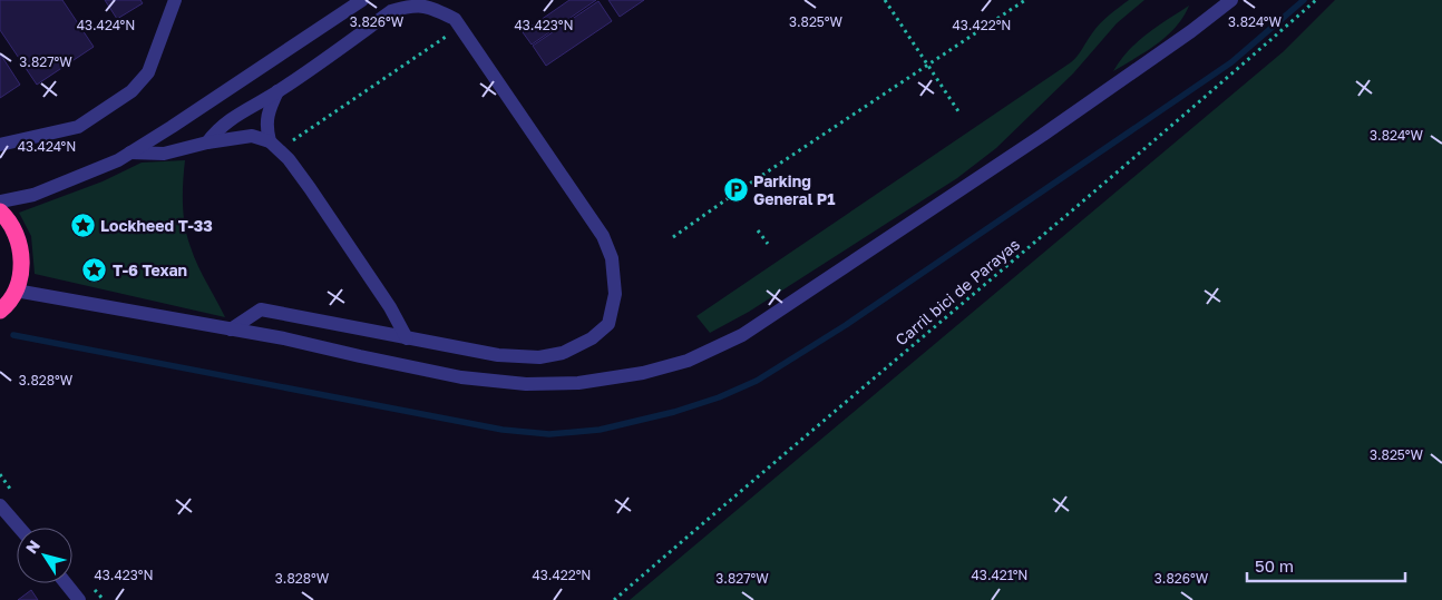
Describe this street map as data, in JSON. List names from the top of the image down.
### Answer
{
  "streets": {
    "path": ["Carril bici de Parayas"]
  },
  "places": {
    "parking": ["Parking General P1"],
    "place": ["Lockheed T-33", "T-6 Texan"]
  },
  "scale_bar": "50 m",
  "north": "top left",
  "coordinates": [
    "3.824°W",
    "3.826°W",
    "3.825°W",
    "43.424°N",
    "43.423°N",
    "43.422°N",
    "3.827°W",
    "3.828°W",
    "43.421°N"
  ]
}
